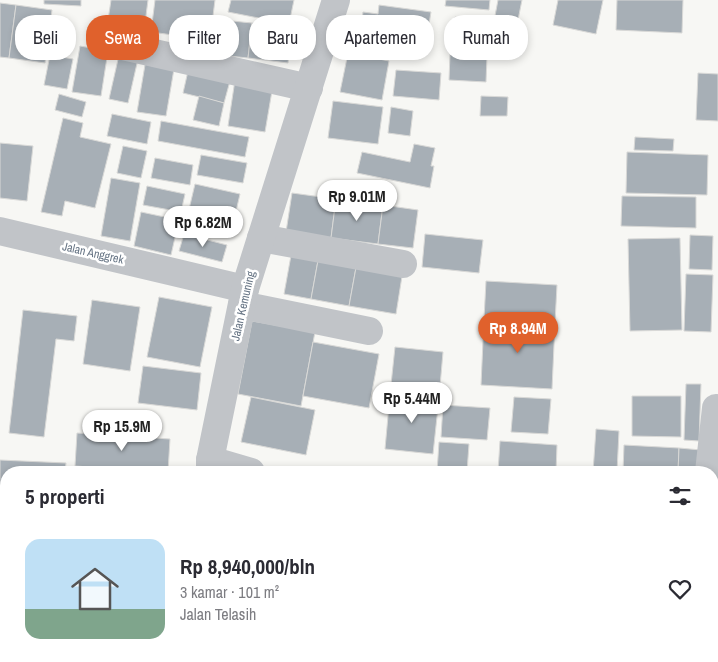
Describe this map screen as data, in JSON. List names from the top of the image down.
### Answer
{
  "streets": {
    "street": ["Jalan Anggrek", "Jalan Kemuning"]
  },
  "crossings": [
    ["Jalan Anggrek", "Jalan Kemuning"]
  ],
  "page": {
    "chip": [
      "Beli",
      "Sewa",
      "Filter",
      "Baru",
      "Apartemen",
      "Rumah"
    ],
    "price": [
      "Rp 9.01M",
      "Rp 6.82M",
      "Rp 8.94M",
      "Rp 5.44M",
      "Rp 15.9M"
    ],
    "heading": "5 properti",
    "list": [
      {
        "name": "Rp 8,940,000/bln",
        "note": "3 kamar · 101 m² · Jalan Telasih"
      }
    ]
  }
}
